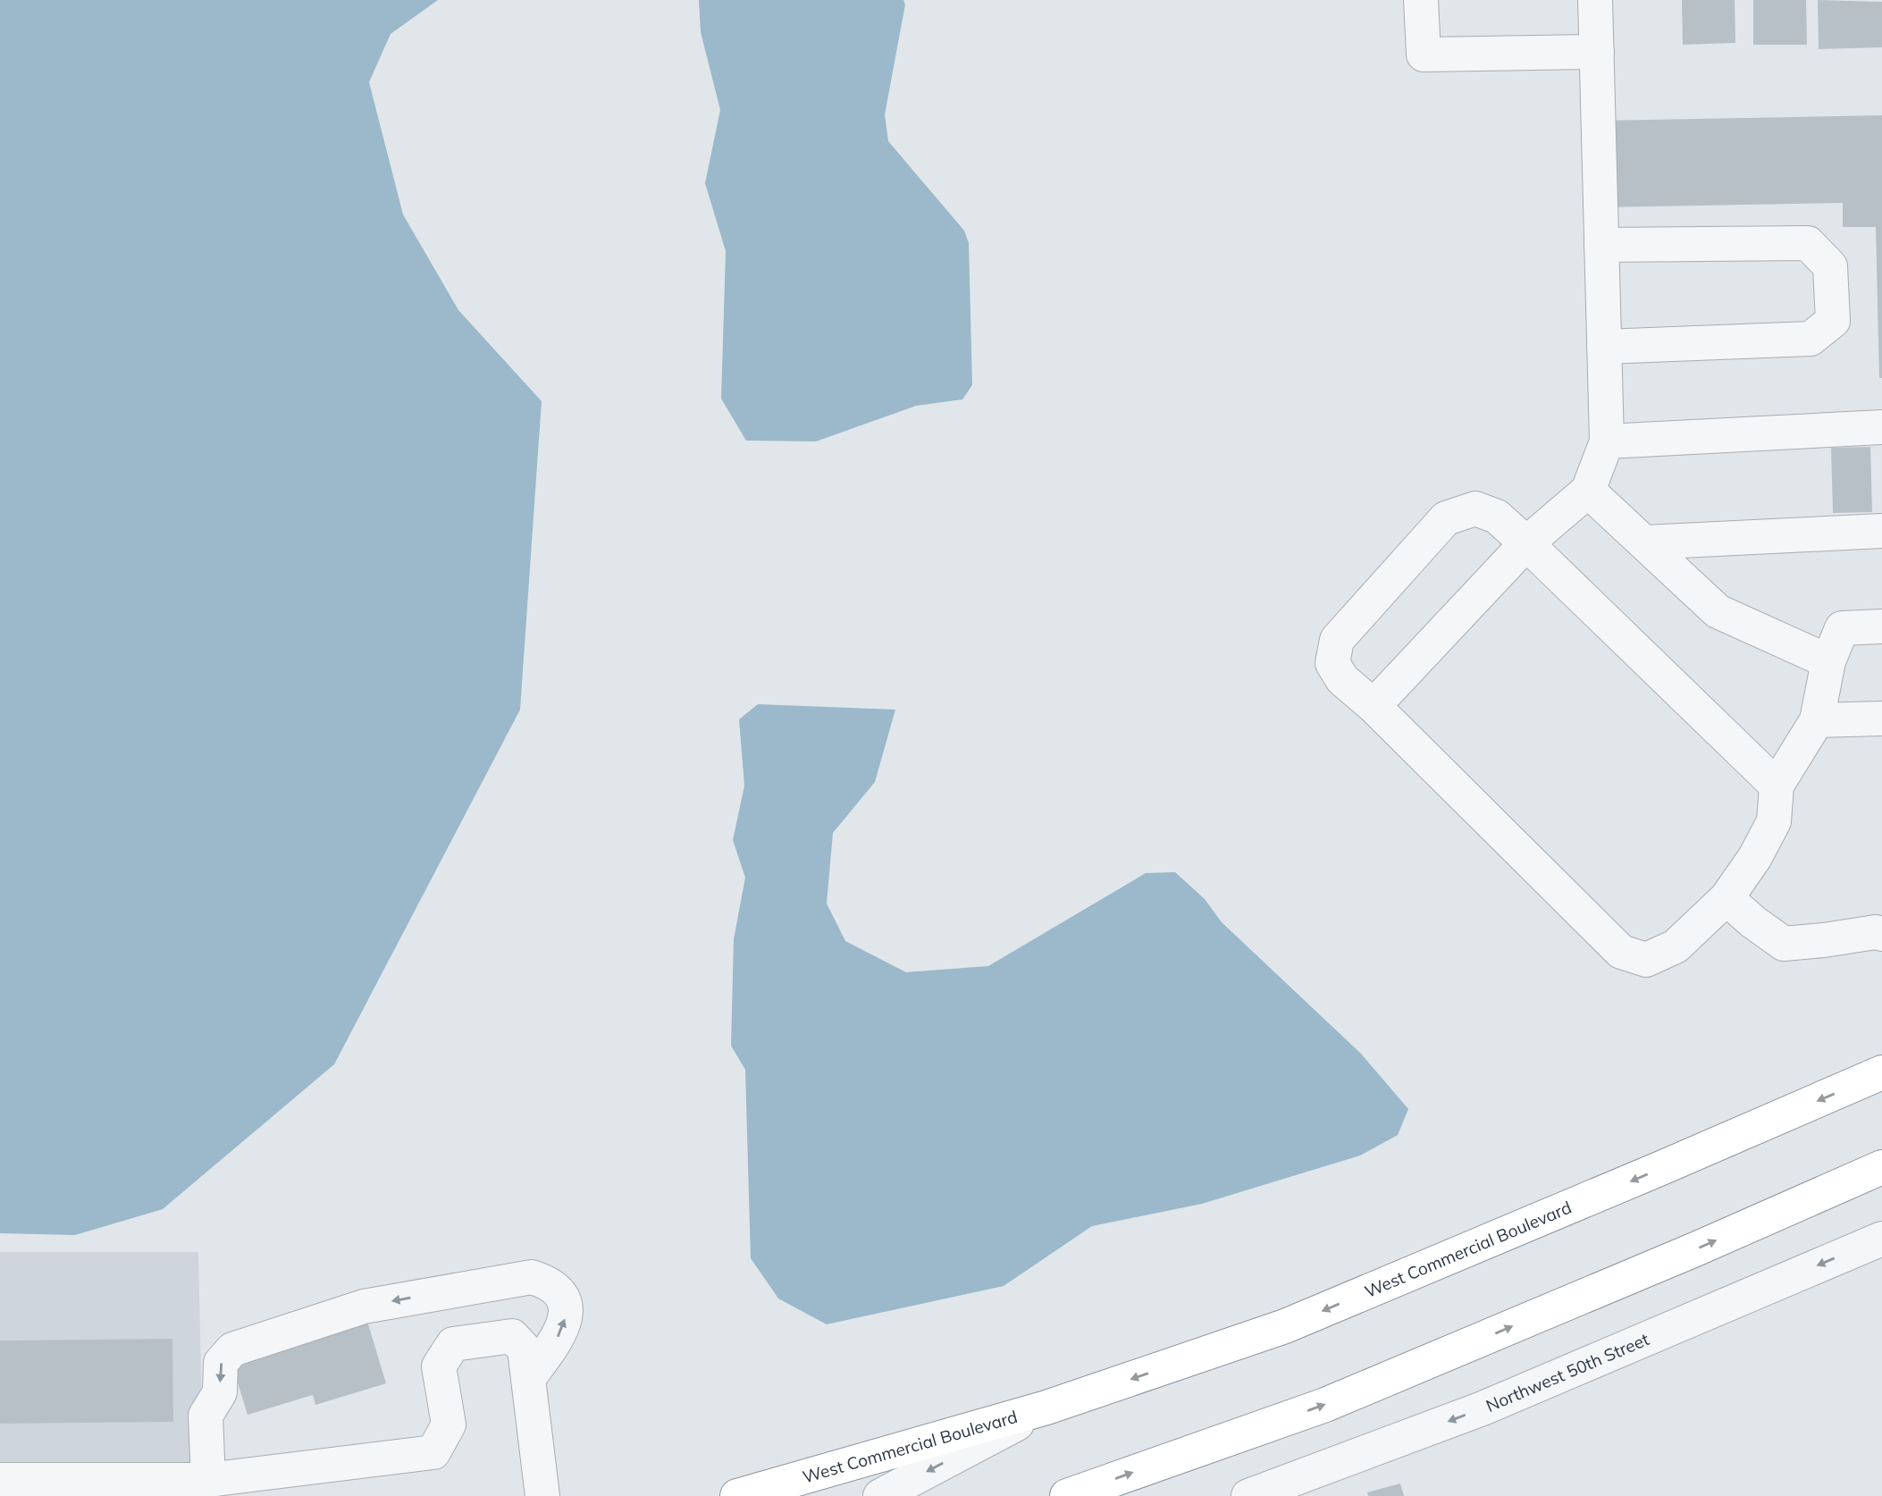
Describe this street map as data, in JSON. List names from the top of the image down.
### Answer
{
  "streets": {
    "highway": ["West Commercial Boulevard"],
    "street": ["Northwest 50th Street"]
  },
  "one_way": ["Northwest 50th Street"]
}
